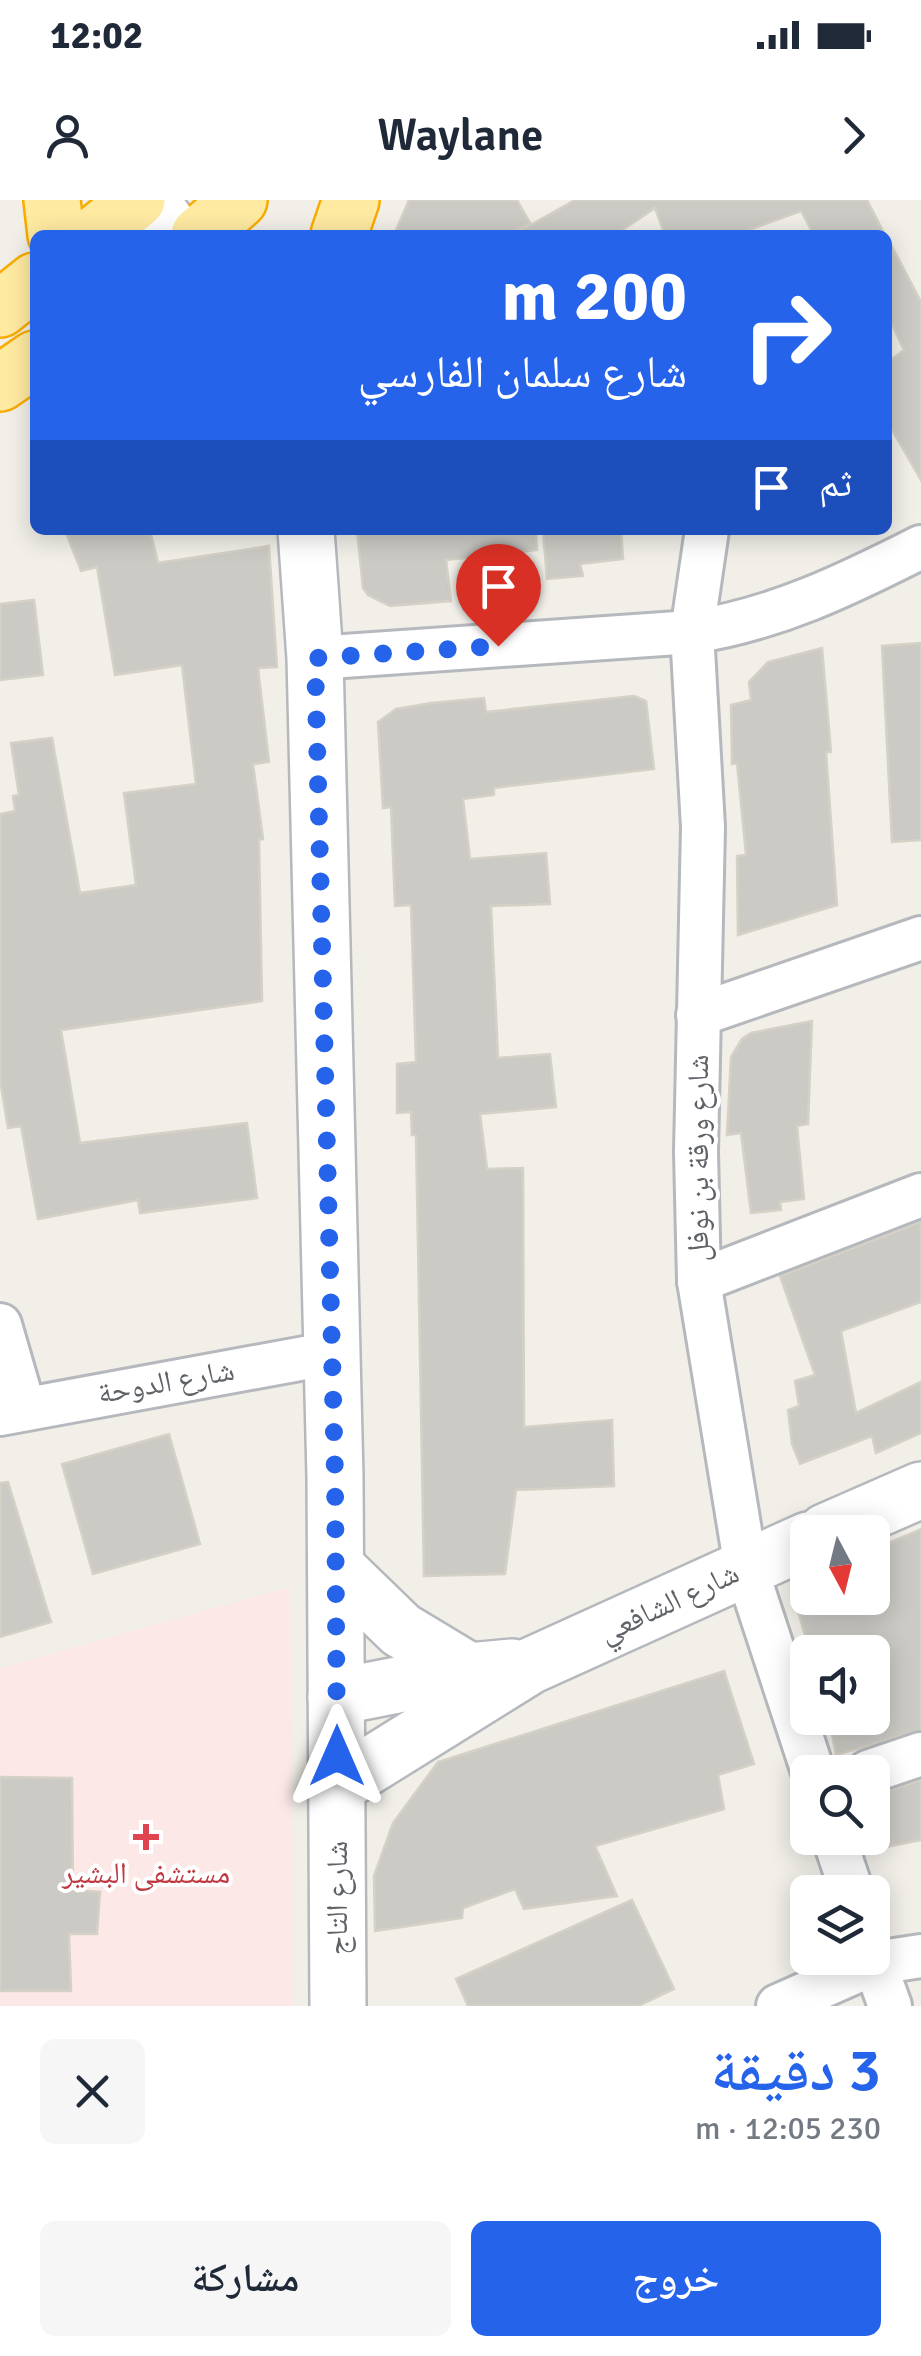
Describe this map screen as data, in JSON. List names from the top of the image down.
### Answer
{
  "streets": {
    "street": [
      "شارع ورقة بن نوفل",
      "شارع الدوحة",
      "شارع الشافعي",
      "شارع التاج"
    ]
  },
  "crossings": [
    ["شارع ورقة بن نوفل", "شارع الشافعي"],
    ["شارع الدوحة", "شارع التاج"],
    ["شارع الشافعي", "شارع التاج"]
  ],
  "places": {
    "health": ["مستشفى البشير"]
  },
  "north": "bottom",
  "page": {
    "status": "12:02",
    "header": "Waylane",
    "turn": ["200 m", "شارع سلمان الفارسي"],
    "then": "ثم",
    "heading": ["3 دقيقة", "230 m · 12:05"],
    "buttons": ["خروج", "مشاركة"]
  }
}
